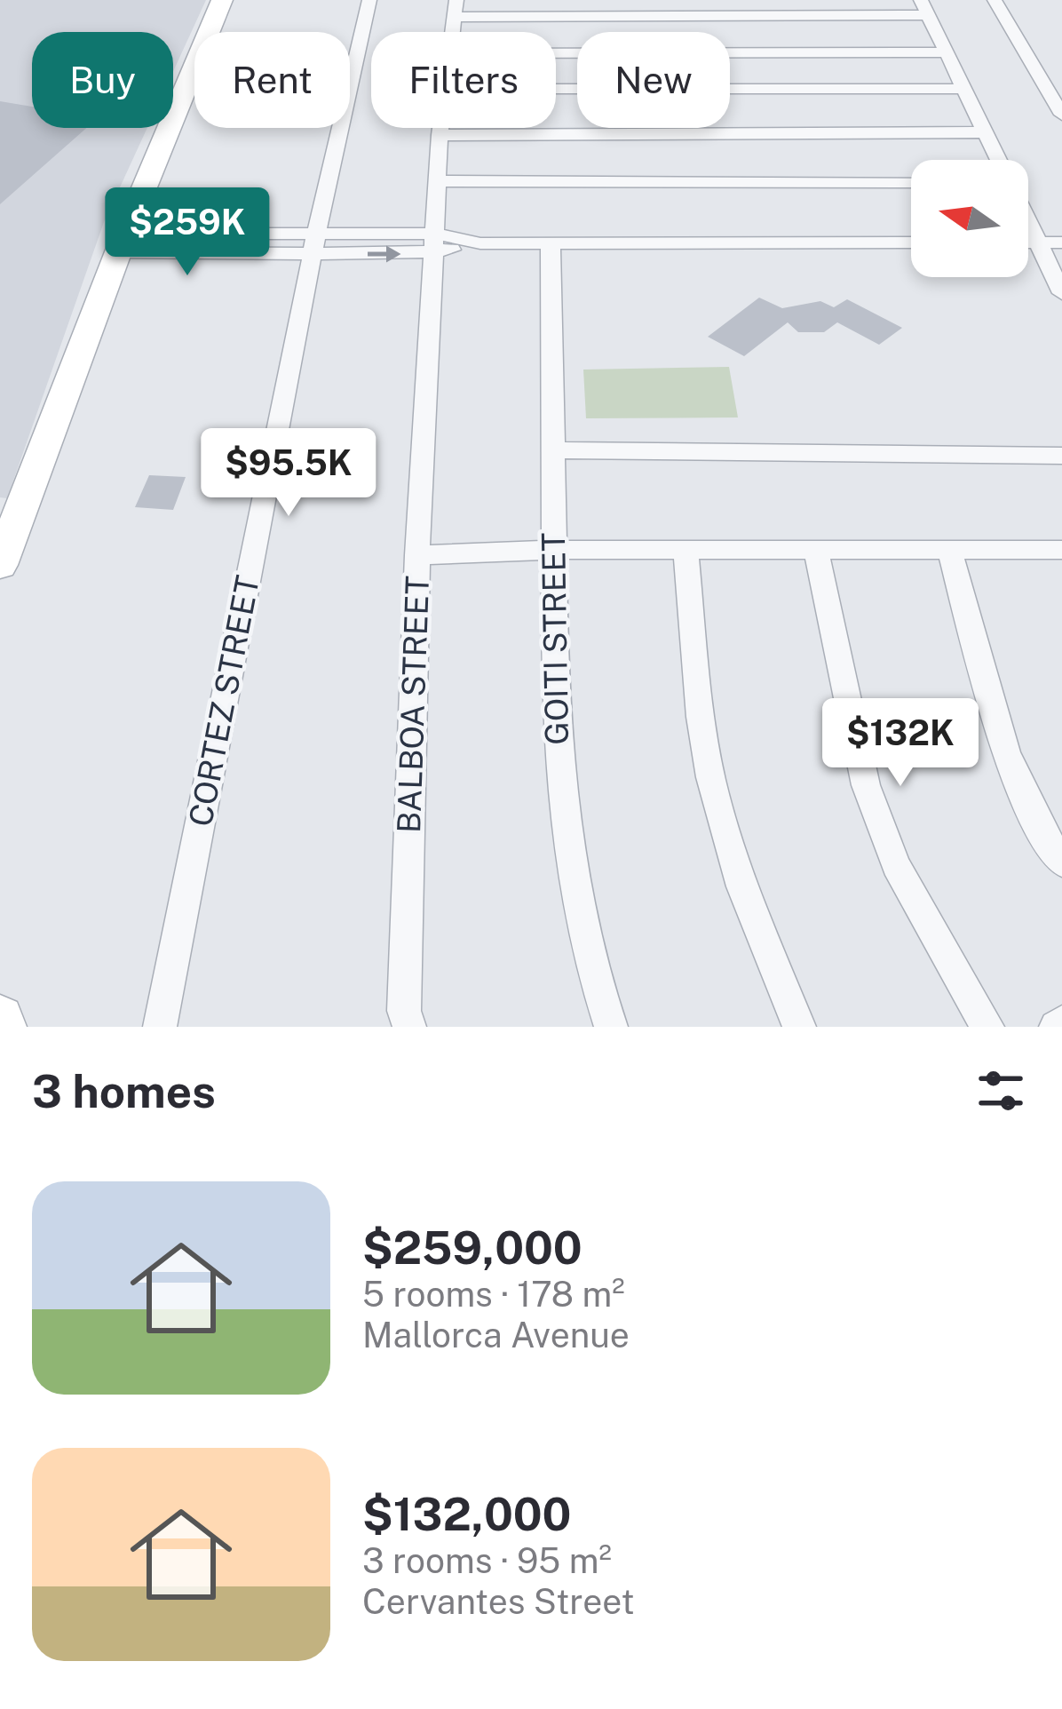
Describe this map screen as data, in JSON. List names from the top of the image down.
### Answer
{
  "streets": {
    "street": ["GOITI STREET", "CORTEZ STREET", "BALBOA STREET"]
  },
  "north": "left",
  "page": {
    "chip": [
      "Buy",
      "Rent",
      "Filters",
      "New"
    ],
    "price": ["$259K", "$95.5K", "$132K"],
    "heading": "3 homes",
    "list": [
      {
        "name": "$259,000",
        "note": "5 rooms · 178 m² · Mallorca Avenue"
      },
      {
        "name": "$132,000",
        "note": "3 rooms · 95 m² · Cervantes Street"
      }
    ]
  }
}
